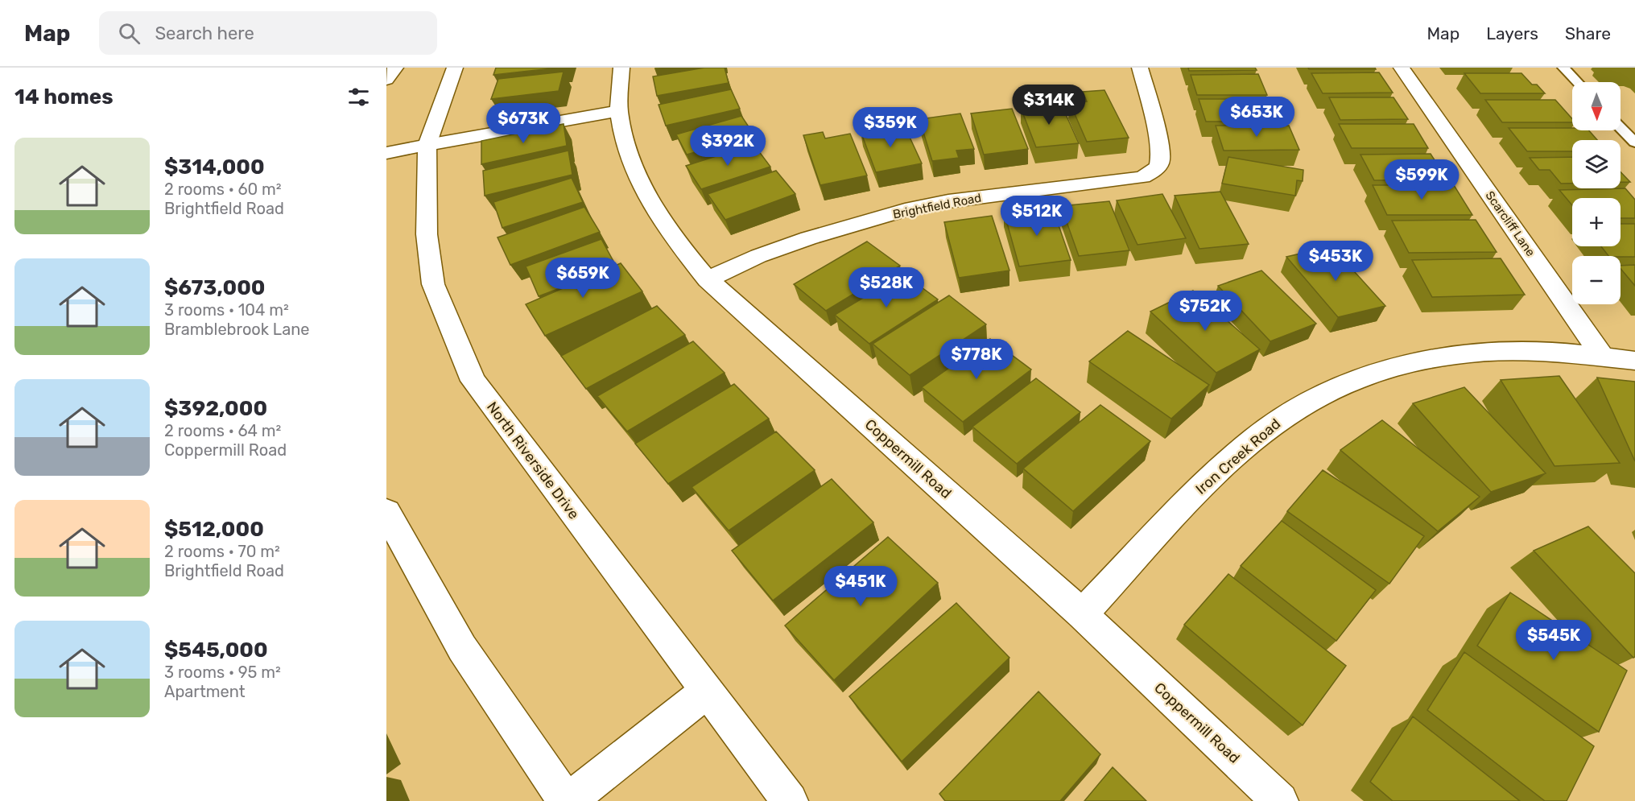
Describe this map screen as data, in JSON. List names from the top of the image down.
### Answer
{
  "streets": {
    "street": [
      "Brightfield Road",
      "Scarcliff Lane",
      "Iron Creek Road",
      "Coppermill Road",
      "North Riverside Drive"
    ]
  },
  "crossings": [
    ["Brightfield Road", "Coppermill Road"],
    ["Scarcliff Lane", "Iron Creek Road"],
    ["Iron Creek Road", "Coppermill Road"]
  ],
  "north": "bottom",
  "page": {
    "header": "Map",
    "search": "Search here",
    "nav": ["Map", "Layers", "Share"],
    "heading": "14 homes",
    "map_buttons": ["+", "−"],
    "price": [
      "$314K",
      "$653K",
      "$673K",
      "$359K",
      "$392K",
      "$599K",
      "$512K",
      "$453K",
      "$659K",
      "$528K",
      "$752K",
      "$778K",
      "$451K",
      "$545K"
    ],
    "list": [
      {
        "name": "$314,000",
        "note": "2 rooms · 60 m² · Brightfield Road"
      },
      {
        "name": "$673,000",
        "note": "3 rooms · 104 m² · Bramblebrook Lane"
      },
      {
        "name": "$392,000",
        "note": "2 rooms · 64 m² · Coppermill Road"
      },
      {
        "name": "$512,000",
        "note": "2 rooms · 70 m² · Brightfield Road"
      },
      {
        "name": "$545,000",
        "note": "3 rooms · 95 m² · Apartment"
      }
    ]
  }
}
